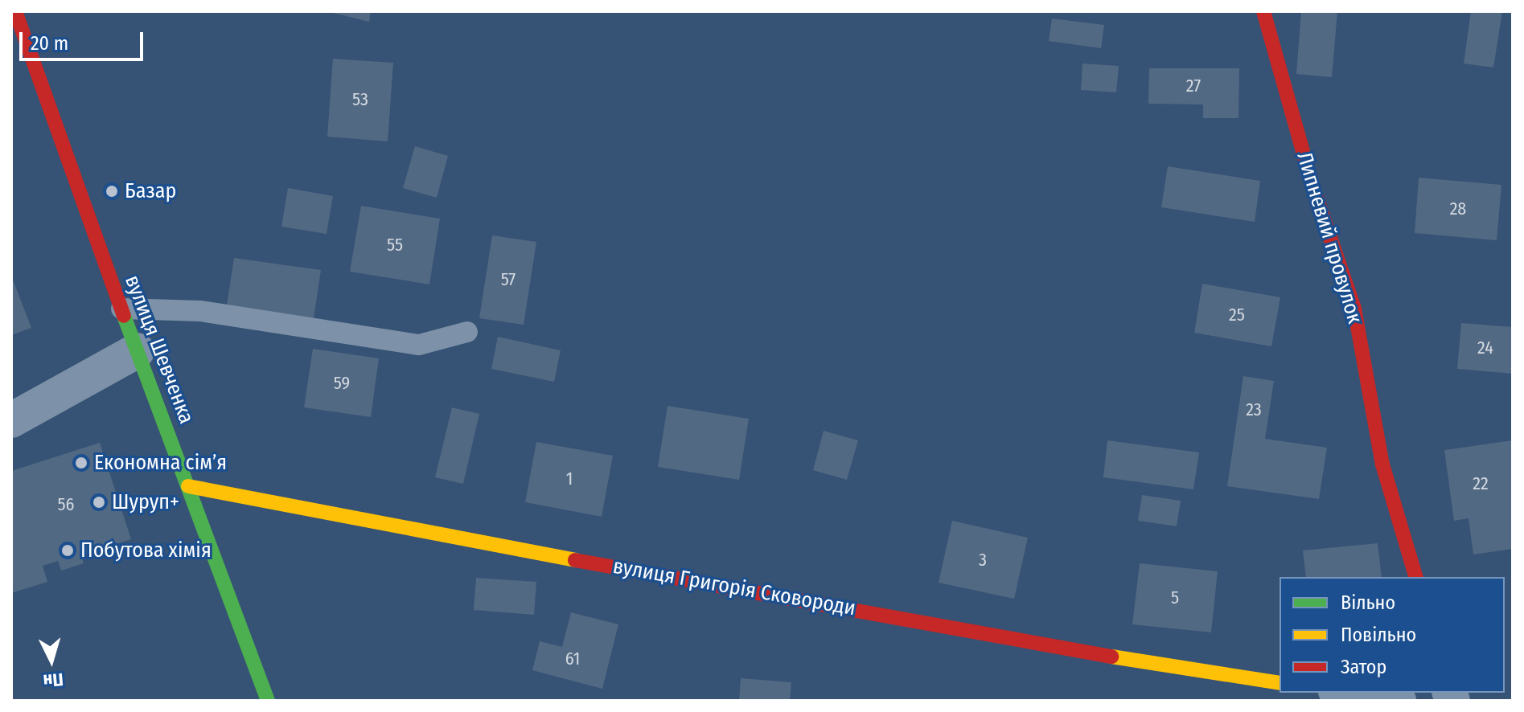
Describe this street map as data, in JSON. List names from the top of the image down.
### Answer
{
  "streets": {
    "street": ["Липневий провулок", "вулиця Шевченка", "вулиця Григорія Сковороди"]
  },
  "crossings": [
    ["вулиця Шевченка", "вулиця Григорія Сковороди"]
  ],
  "places": [
    "Базар",
    "Економна сім’я",
    "Шуруп+",
    "Побутова хімія"
  ],
  "house_numbers": [
    "27",
    "53",
    "28",
    "55",
    "57",
    "25",
    "24",
    "59",
    "23",
    "1",
    "22",
    "56",
    "3",
    "5",
    "61"
  ],
  "legend": ["Вільно", "Повільно", "Затор"],
  "scale_bar": "20 m",
  "north": "bottom"
}
